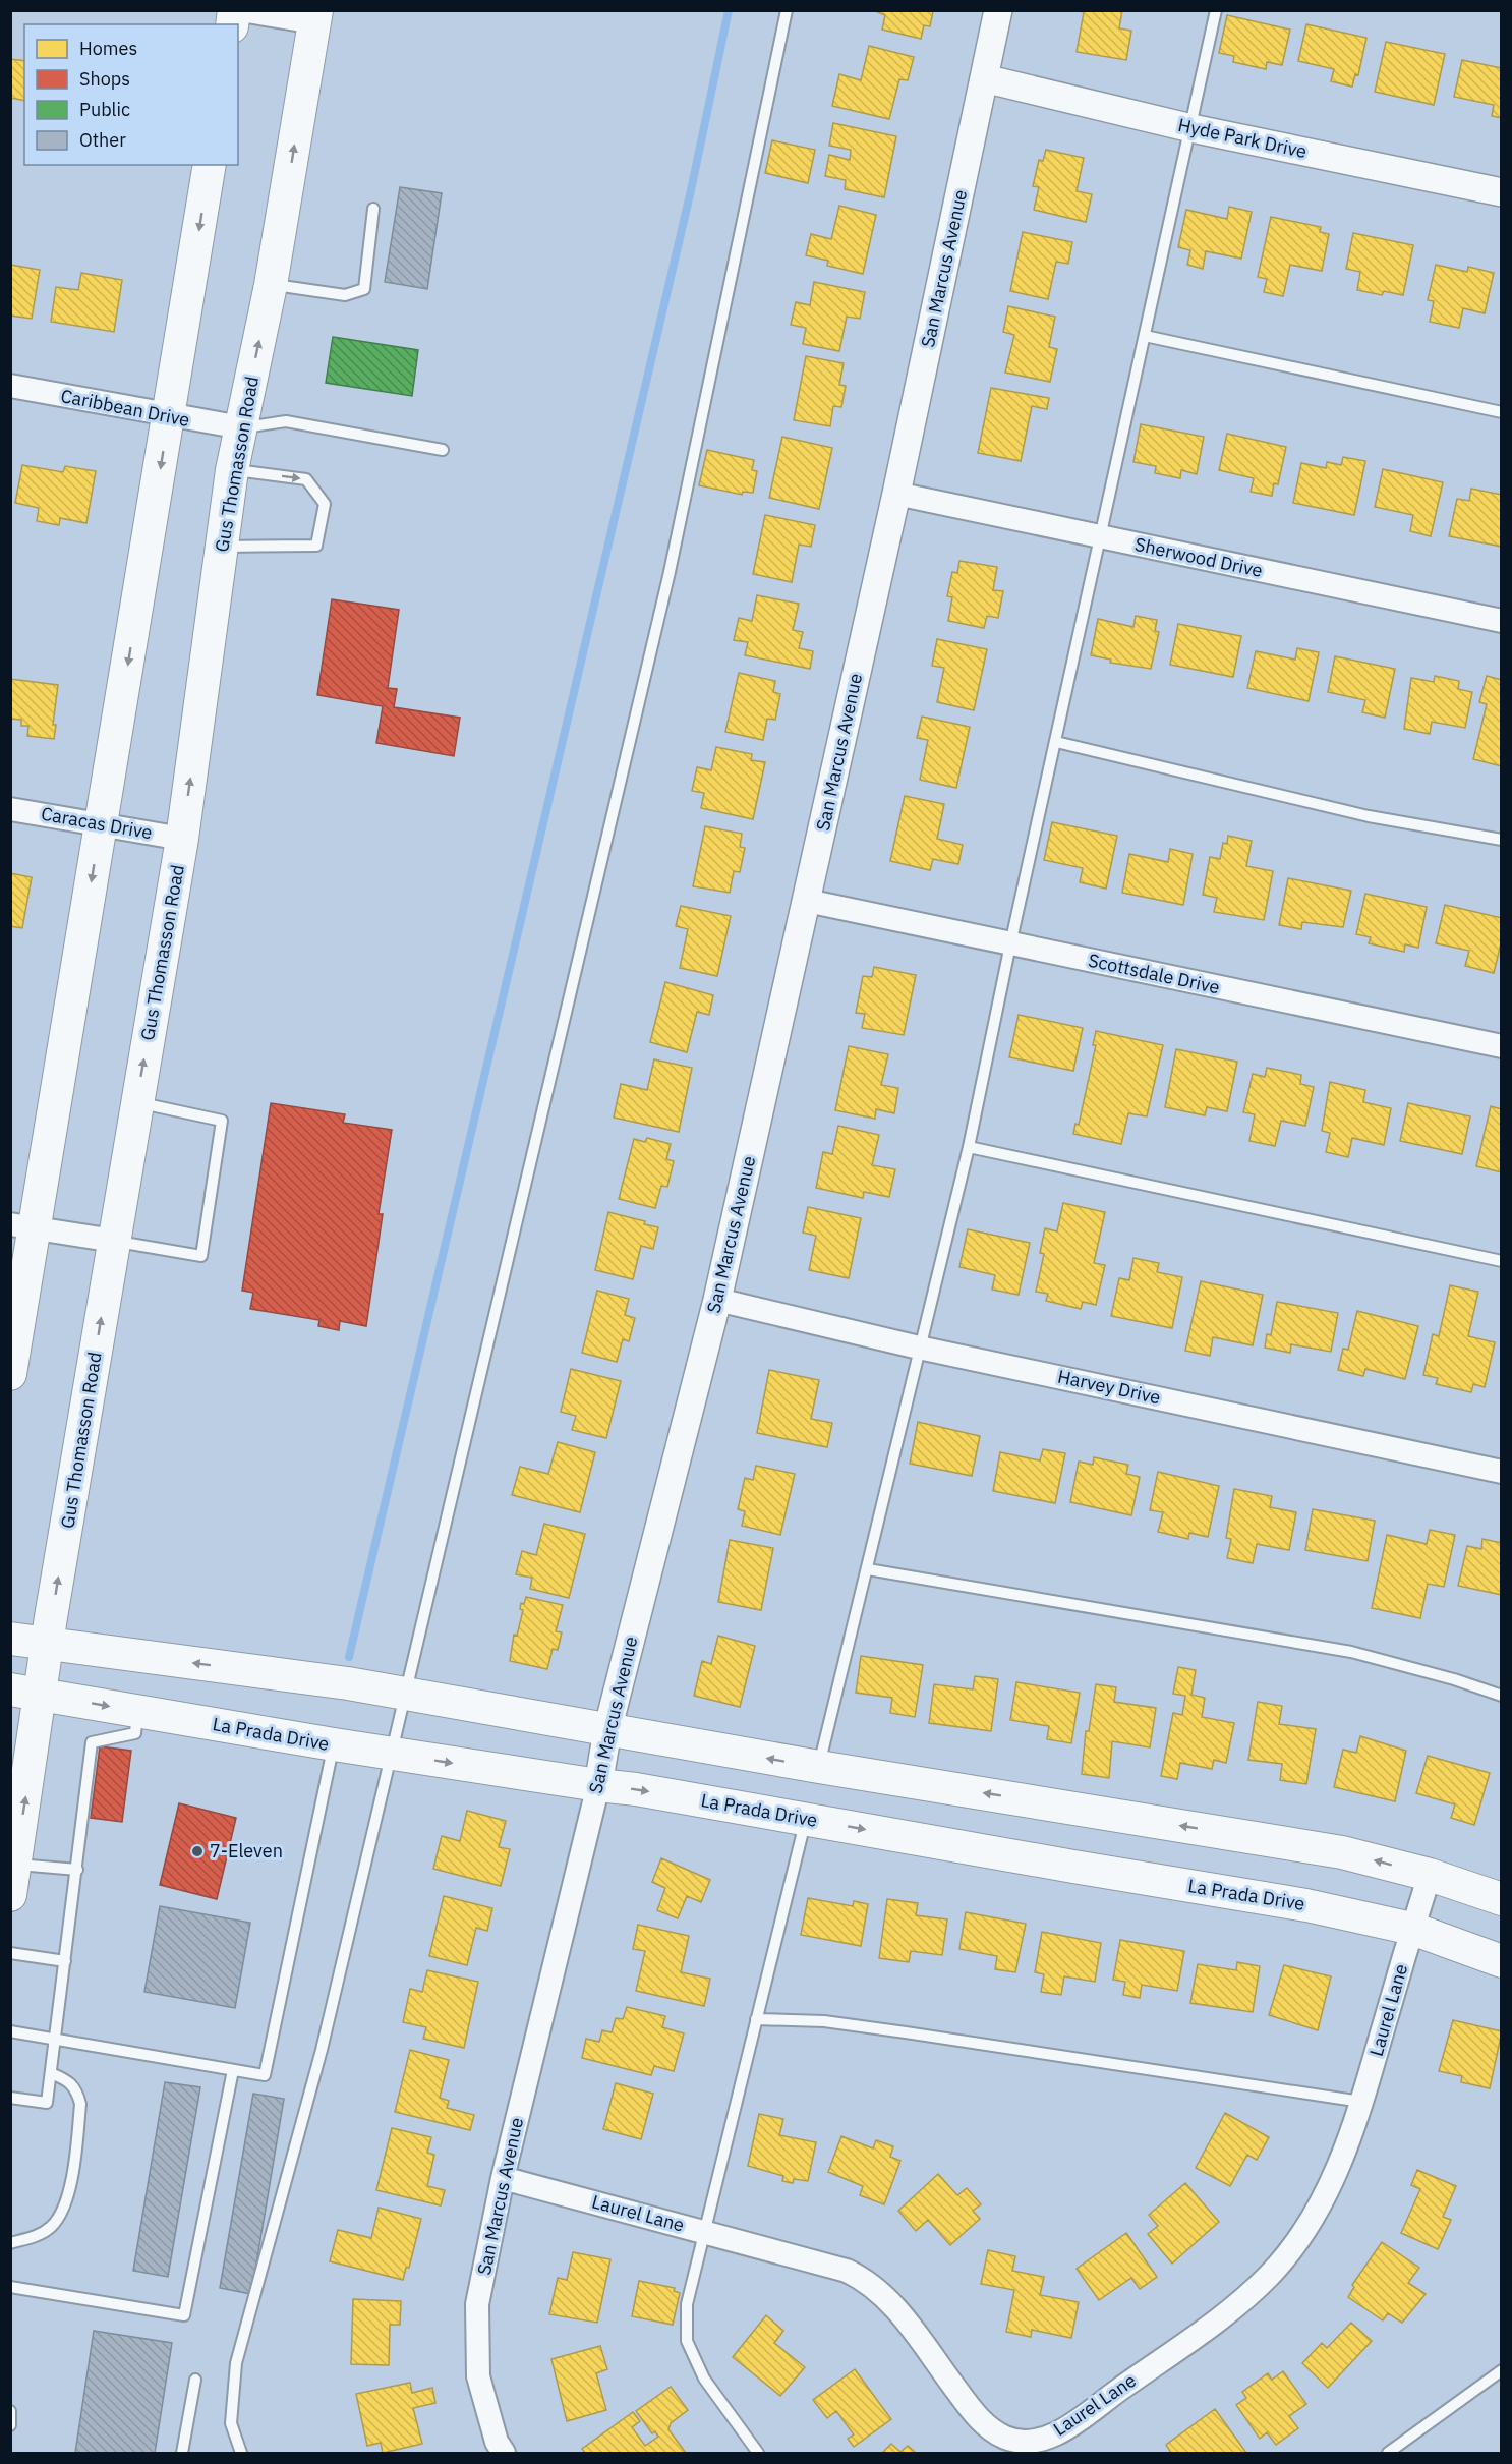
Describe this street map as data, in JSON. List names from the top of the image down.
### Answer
{
  "streets": {
    "main road": ["Gus Thomasson Road", "La Prada Drive"],
    "street": [
      "Hyde Park Drive",
      "San Marcus Avenue",
      "Caribbean Drive",
      "Sherwood Drive",
      "Caracas Drive",
      "Scottsdale Drive",
      "Harvey Drive",
      "Laurel Lane"
    ]
  },
  "crossings": [
    ["Hyde Park Drive", "San Marcus Avenue"],
    ["San Marcus Avenue", "Sherwood Drive"],
    ["San Marcus Avenue", "Scottsdale Drive"],
    ["San Marcus Avenue", "Harvey Drive"],
    ["San Marcus Avenue", "La Prada Drive"],
    ["San Marcus Avenue", "Laurel Lane"],
    ["Caribbean Drive", "Gus Thomasson Road"],
    ["Gus Thomasson Road", "Caracas Drive"],
    ["Gus Thomasson Road", "La Prada Drive"],
    ["La Prada Drive", "Laurel Lane"]
  ],
  "places": ["7-Eleven"],
  "legend": [
    "Homes",
    "Shops",
    "Public",
    "Other"
  ]
}
